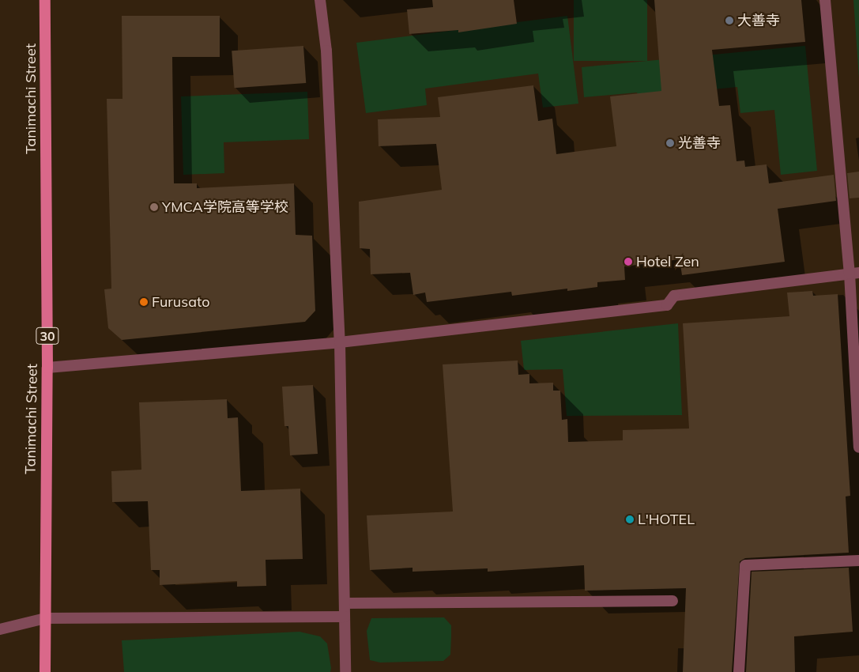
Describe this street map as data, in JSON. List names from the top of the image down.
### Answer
{
  "streets": {
    "main road": ["Tanimachi Street", "30"]
  },
  "places": [
    "大善寺",
    "光善寺",
    "YMCA学院高等学校",
    "Hotel Zen",
    "Furusato",
    "L'HOTEL"
  ]
}
